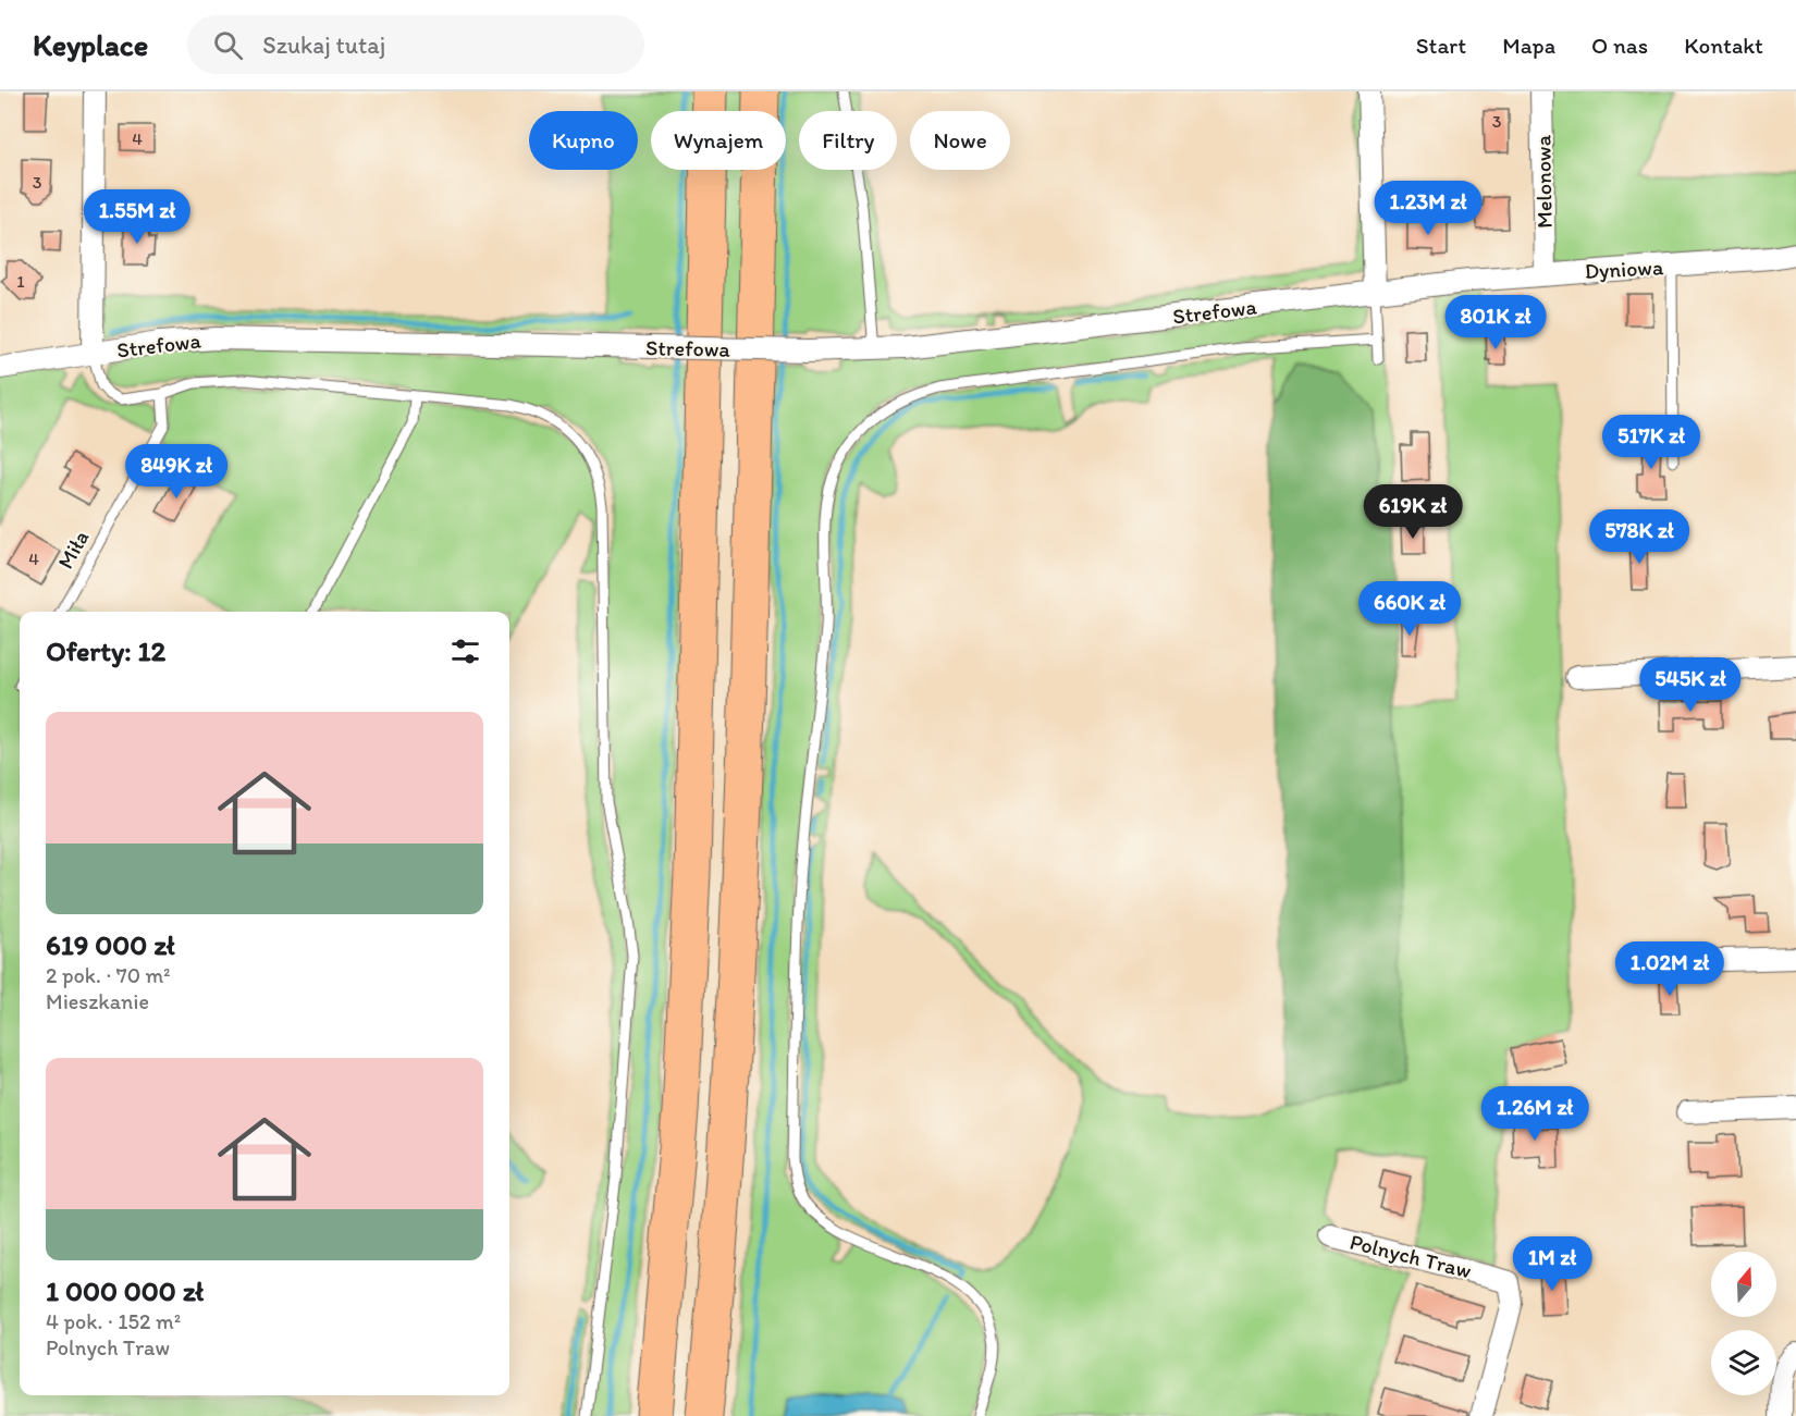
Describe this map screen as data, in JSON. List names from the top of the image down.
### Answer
{
  "streets": {
    "street": [
      "Melonowa",
      "Dyniowa",
      "Strefowa",
      "Polnych Traw"
    ],
    "lane": ["Miła"]
  },
  "crossings": [
    ["Melonowa", "Dyniowa"],
    ["Dyniowa", "Strefowa"]
  ],
  "house_numbers": [
    "3",
    "4",
    "3",
    "1",
    "4"
  ],
  "north": "top",
  "page": {
    "header": "Keyplace",
    "search": "Szukaj tutaj",
    "nav": [
      "Start",
      "Mapa",
      "O nas",
      "Kontakt"
    ],
    "chip": [
      "Kupno",
      "Wynajem",
      "Filtry",
      "Nowe"
    ],
    "price": [
      "1.23M zł",
      "1.55M zł",
      "801K zł",
      "517K zł",
      "849K zł",
      "619K zł",
      "578K zł",
      "660K zł",
      "545K zł",
      "1.02M zł",
      "1.26M zł",
      "1M zł"
    ],
    "heading": "Oferty: 12",
    "list": [
      {
        "name": "619 000 zł",
        "note": "2 pok. · 70 m² · Mieszkanie"
      },
      {
        "name": "1 000 000 zł",
        "note": "4 pok. · 152 m² · Polnych Traw"
      }
    ]
  }
}
